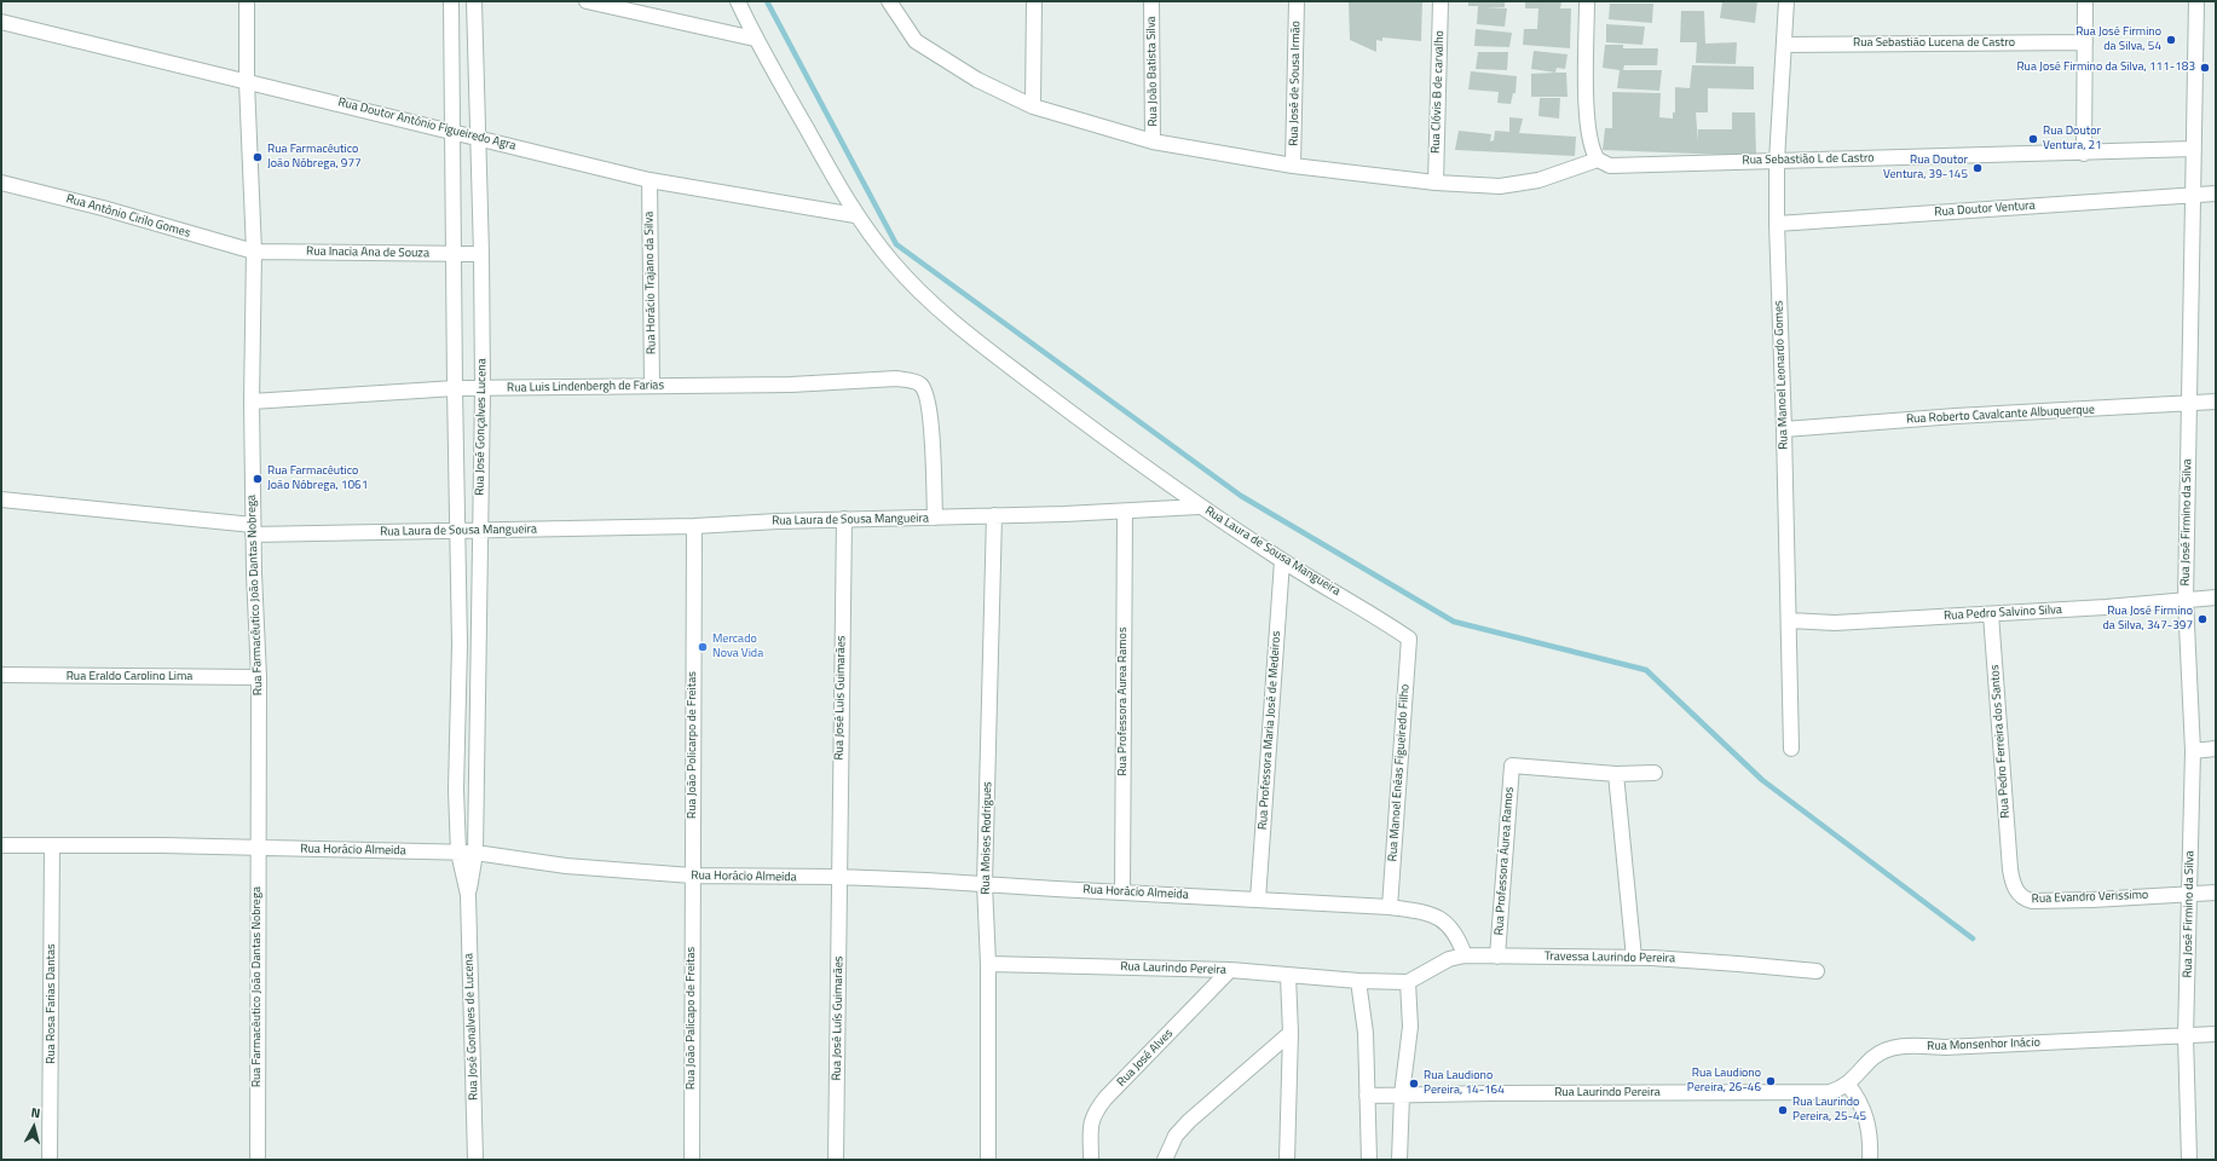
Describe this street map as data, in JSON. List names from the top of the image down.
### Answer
{
  "streets": {
    "street": [
      "Rua Sebastião Lucena de Castro",
      "Rua João Batista Silva",
      "Rua José de Sousa Irmão",
      "Rua Clóvis B de carvalho",
      "Rua Doutor Antônio Figueiredo Agra",
      "Rua Sebastião L de Castro",
      "Rua Doutor Ventura",
      "Rua Antônio Cirilo Gomes",
      "Rua Inacia Ana de Souza",
      "Rua Horácio Trajano da Silva",
      "Rua Manoel Leonardo Gomes",
      "Rua Luis Lindenbergh de Farias",
      "Rua Roberto Cavalcante Albuquerque",
      "Rua José Gonçalves Lucena",
      "Rua Laura de Sousa Mangueira",
      "Rua José Firmino da Silva",
      "Rua Farmacêutico João Dantas Nobrega",
      "Rua Pedro Salvino Silva",
      "Rua Eraldo Carolino Lima",
      "Rua José Luis Guimarães",
      "Rua Professora Aurea Ramos",
      "Rua Professora Maria José de Medeiros",
      "Rua Pedro Ferreira dos Santos",
      "Rua João Policarpo de Freitas",
      "Rua Manoel Enéas Figueiredo Filho",
      "Rua Moises Rodrigues",
      "Rua Horácio Almeida",
      "Rua Professora Áurea Ramos",
      "Rua Evandro Verissimo",
      "Travessa Laurindo Pereira",
      "Rua Laurindo Pereira",
      "Rua Rosa Farias Dantas",
      "Rua João Palicapo de Freitas",
      "Rua José Luís Guimarães",
      "Rua José Gonalves de Lucena",
      "Rua Monsenhor Inácio",
      "Rua José Alves"
    ]
  },
  "crossings": [
    ["Rua Sebastião Lucena de Castro", "Rua Manoel Leonardo Gomes"],
    ["Rua Doutor Antônio Figueiredo Agra", "Rua Horácio Trajano da Silva"],
    ["Rua Doutor Antônio Figueiredo Agra", "Rua José Gonçalves Lucena"],
    ["Rua Doutor Antônio Figueiredo Agra", "Rua Farmacêutico João Dantas Nobrega"],
    ["Rua Sebastião L de Castro", "Rua Manoel Leonardo Gomes"],
    ["Rua Sebastião L de Castro", "Rua José Firmino da Silva"],
    ["Rua Doutor Ventura", "Rua Manoel Leonardo Gomes"],
    ["Rua Doutor Ventura", "Rua José Firmino da Silva"],
    ["Rua Antônio Cirilo Gomes", "Rua Inacia Ana de Souza"],
    ["Rua Antônio Cirilo Gomes", "Rua Farmacêutico João Dantas Nobrega"],
    ["Rua Inacia Ana de Souza", "Rua José Gonçalves Lucena"],
    ["Rua Inacia Ana de Souza", "Rua Farmacêutico João Dantas Nobrega"],
    ["Rua Horácio Trajano da Silva", "Rua Luis Lindenbergh de Farias"],
    ["Rua Manoel Leonardo Gomes", "Rua Roberto Cavalcante Albuquerque"],
    ["Rua Manoel Leonardo Gomes", "Rua Pedro Salvino Silva"],
    ["Rua Luis Lindenbergh de Farias", "Rua José Gonçalves Lucena"],
    ["Rua Luis Lindenbergh de Farias", "Rua Laura de Sousa Mangueira"],
    ["Rua Luis Lindenbergh de Farias", "Rua Farmacêutico João Dantas Nobrega"],
    ["Rua Roberto Cavalcante Albuquerque", "Rua José Firmino da Silva"],
    ["Rua José Gonçalves Lucena", "Rua Laura de Sousa Mangueira"],
    ["Rua José Gonçalves Lucena", "Rua Horácio Almeida"],
    ["Rua José Gonçalves Lucena", "Rua José Gonalves de Lucena"],
    ["Rua Laura de Sousa Mangueira", "Rua Farmacêutico João Dantas Nobrega"],
    ["Rua Laura de Sousa Mangueira", "Rua José Luis Guimarães"],
    ["Rua Laura de Sousa Mangueira", "Rua Professora Aurea Ramos"],
    ["Rua Laura de Sousa Mangueira", "Rua Professora Maria José de Medeiros"],
    ["Rua Laura de Sousa Mangueira", "Rua João Policarpo de Freitas"],
    ["Rua Laura de Sousa Mangueira", "Rua Manoel Enéas Figueiredo Filho"],
    ["Rua Laura de Sousa Mangueira", "Rua Moises Rodrigues"],
    ["Rua José Firmino da Silva", "Rua Pedro Salvino Silva"],
    ["Rua José Firmino da Silva", "Rua Evandro Verissimo"],
    ["Rua José Firmino da Silva", "Rua Monsenhor Inácio"],
    ["Rua Farmacêutico João Dantas Nobrega", "Rua Eraldo Carolino Lima"],
    ["Rua Farmacêutico João Dantas Nobrega", "Rua Horácio Almeida"],
    ["Rua Pedro Salvino Silva", "Rua Pedro Ferreira dos Santos"],
    ["Rua José Luis Guimarães", "Rua Horácio Almeida"],
    ["Rua José Luis Guimarães", "Rua José Luís Guimarães"],
    ["Rua Professora Aurea Ramos", "Rua Horácio Almeida"],
    ["Rua Professora Maria José de Medeiros", "Rua Horácio Almeida"],
    ["Rua Pedro Ferreira dos Santos", "Rua Evandro Verissimo"],
    ["Rua João Policarpo de Freitas", "Rua Horácio Almeida"],
    ["Rua João Policarpo de Freitas", "Rua João Palicapo de Freitas"],
    ["Rua Manoel Enéas Figueiredo Filho", "Rua Horácio Almeida"],
    ["Rua Moises Rodrigues", "Rua Horácio Almeida"],
    ["Rua Moises Rodrigues", "Rua Laurindo Pereira"],
    ["Rua Horácio Almeida", "Travessa Laurindo Pereira"],
    ["Rua Horácio Almeida", "Rua Rosa Farias Dantas"],
    ["Rua Horácio Almeida", "Rua João Palicapo de Freitas"],
    ["Rua Horácio Almeida", "Rua José Luís Guimarães"],
    ["Rua Horácio Almeida", "Rua José Gonalves de Lucena"],
    ["Rua Professora Áurea Ramos", "Travessa Laurindo Pereira"],
    ["Rua Laurindo Pereira", "Rua Monsenhor Inácio"],
    ["Rua Laurindo Pereira", "Rua José Alves"]
  ],
  "places": [
    "Rua José Firmino da Silva, 54",
    "Rua José Firmino da Silva, 111-183",
    "Rua Doutor Ventura, 21",
    "Rua Farmacêutico João Nóbrega, 977",
    "Rua Doutor Ventura, 39-145",
    "Rua Farmacêutico João Nóbrega, 1061",
    "Rua José Firmino da Silva, 347-397",
    "Mercado Nova Vida",
    "Rua Laudiono Pereira, 26-46",
    "Rua Laudiono Pereira, 14-164",
    "Rua Laurindo Pereira, 25-45"
  ],
  "north": "top"
}
